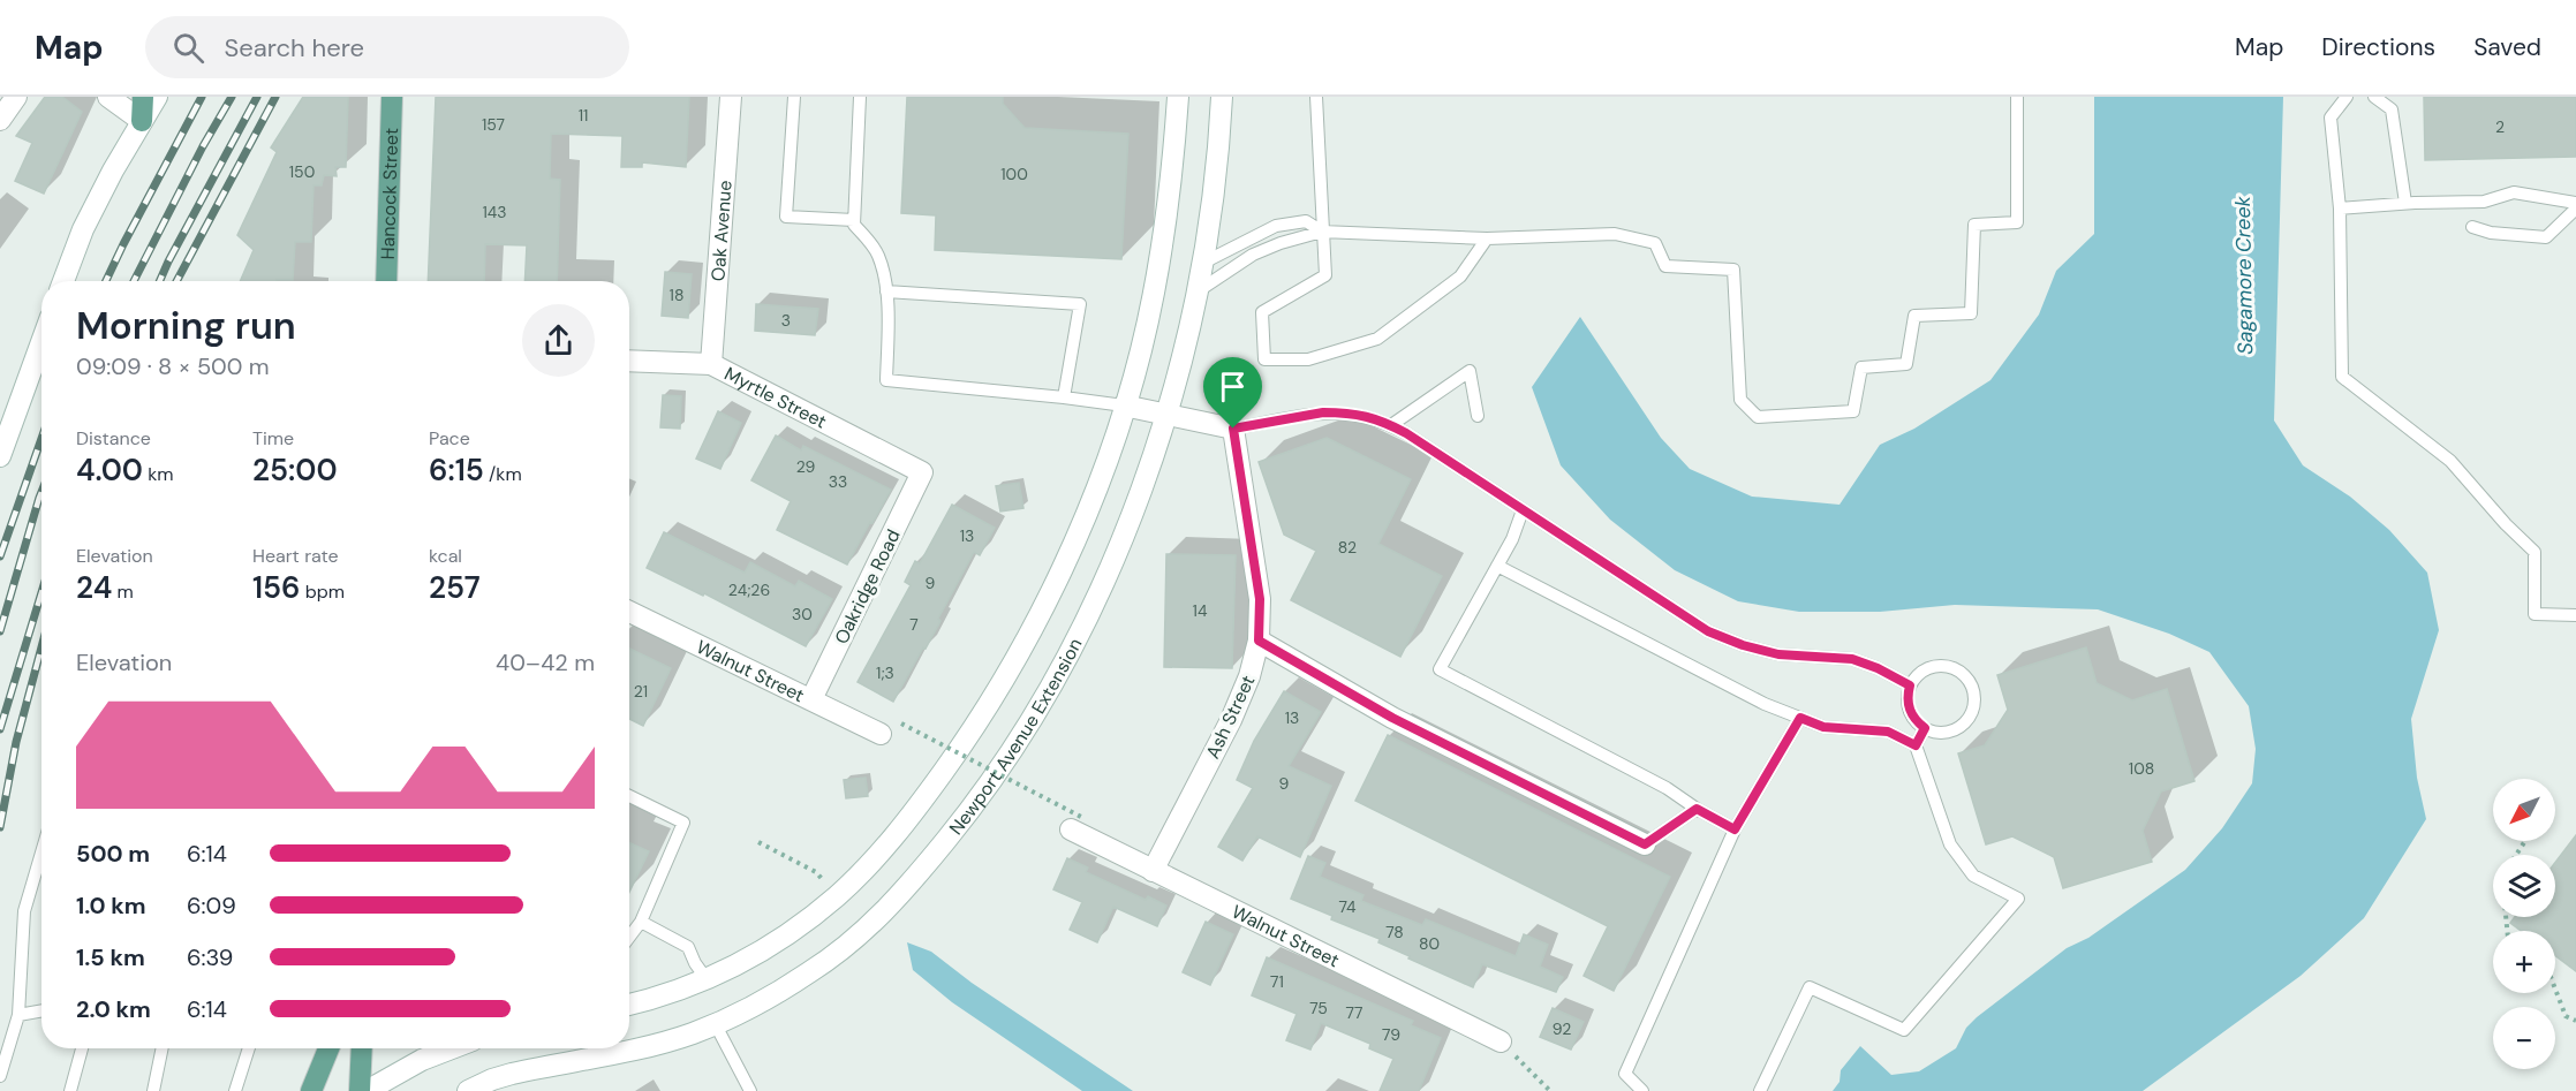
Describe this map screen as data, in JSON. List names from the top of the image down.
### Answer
{
  "streets": {
    "main road": ["Hancock Street"],
    "street": [
      "Oak Avenue",
      "Myrtle Street",
      "Oakridge Road",
      "Walnut Street",
      "Ash Street",
      "Newport Avenue Extension"
    ]
  },
  "crossings": [
    ["Oak Avenue", "Myrtle Street"],
    ["Myrtle Street", "Oakridge Road"],
    ["Oakridge Road", "Walnut Street"],
    ["Walnut Street", "Ash Street"]
  ],
  "water": ["Sagamore Creek"],
  "house_numbers": [
    "11",
    "157",
    "2",
    "150",
    "100",
    "143",
    "18",
    "3",
    "29",
    "33",
    "13",
    "82",
    "9",
    "24;26",
    "14",
    "30",
    "7",
    "1;3",
    "21",
    "13",
    "108",
    "9",
    "74",
    "78",
    "80",
    "71",
    "75",
    "77",
    "92",
    "79"
  ],
  "north": "bottom left",
  "page": {
    "header": "Map",
    "search": "Search here",
    "nav": ["Map", "Directions", "Saved"],
    "heading": ["Morning run", "09:09 · 8 × 500 m"],
    "stats": [
      ["Distance", "4.00 km"],
      ["Time", "25:00"],
      ["Pace", "6:15 /km"],
      ["Elevation", "24 m"],
      ["Heart rate", "156 bpm"],
      ["kcal", "257"]
    ],
    "chart": ["Elevation", "40–42 m"],
    "map_buttons": ["+", "−"],
    "list": [
      {
        "name": "500 m",
        "note": "6:14"
      },
      {
        "name": "1.0 km",
        "note": "6:09"
      },
      {
        "name": "1.5 km",
        "note": "6:39"
      },
      {
        "name": "2.0 km",
        "note": "6:14"
      }
    ]
  }
}
